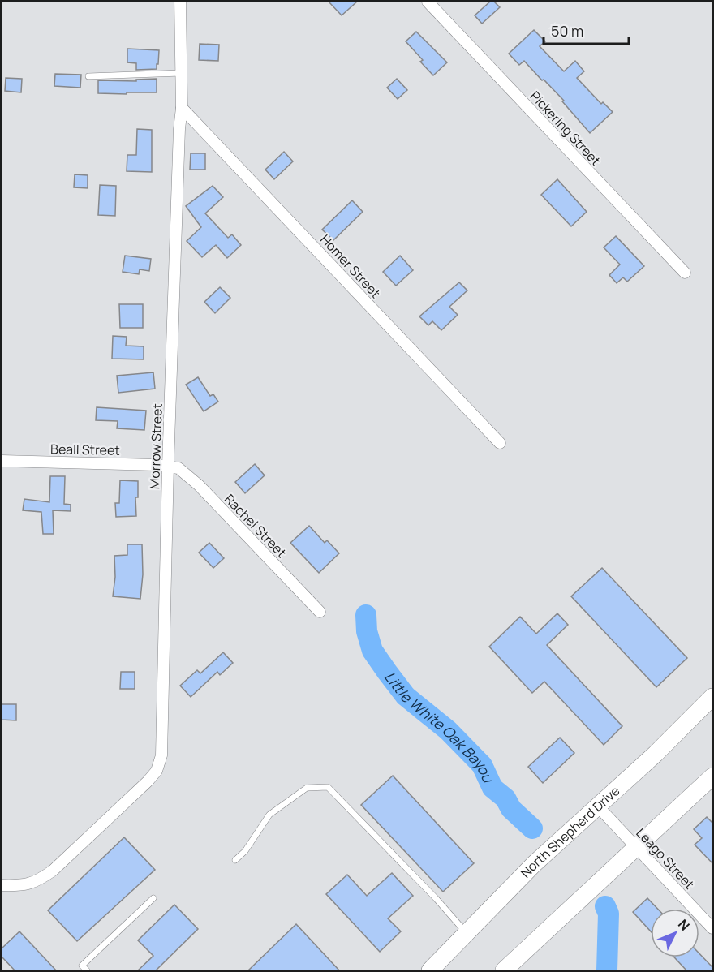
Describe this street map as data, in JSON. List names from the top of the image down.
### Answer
{
  "streets": {
    "main road": ["North Shepherd Drive"],
    "street": [
      "Pickering Street",
      "Homer Street",
      "Morrow Street",
      "Beall Street",
      "Rachel Street",
      "Leago Street"
    ]
  },
  "crossings": [
    ["Homer Street", "Morrow Street"],
    ["Morrow Street", "Beall Street"],
    ["Morrow Street", "Rachel Street"],
    ["Beall Street", "Rachel Street"],
    ["North Shepherd Drive", "Leago Street"]
  ],
  "water": ["Little White Oak Bayou"],
  "scale_bar": "50 m",
  "north": "top right"
}
